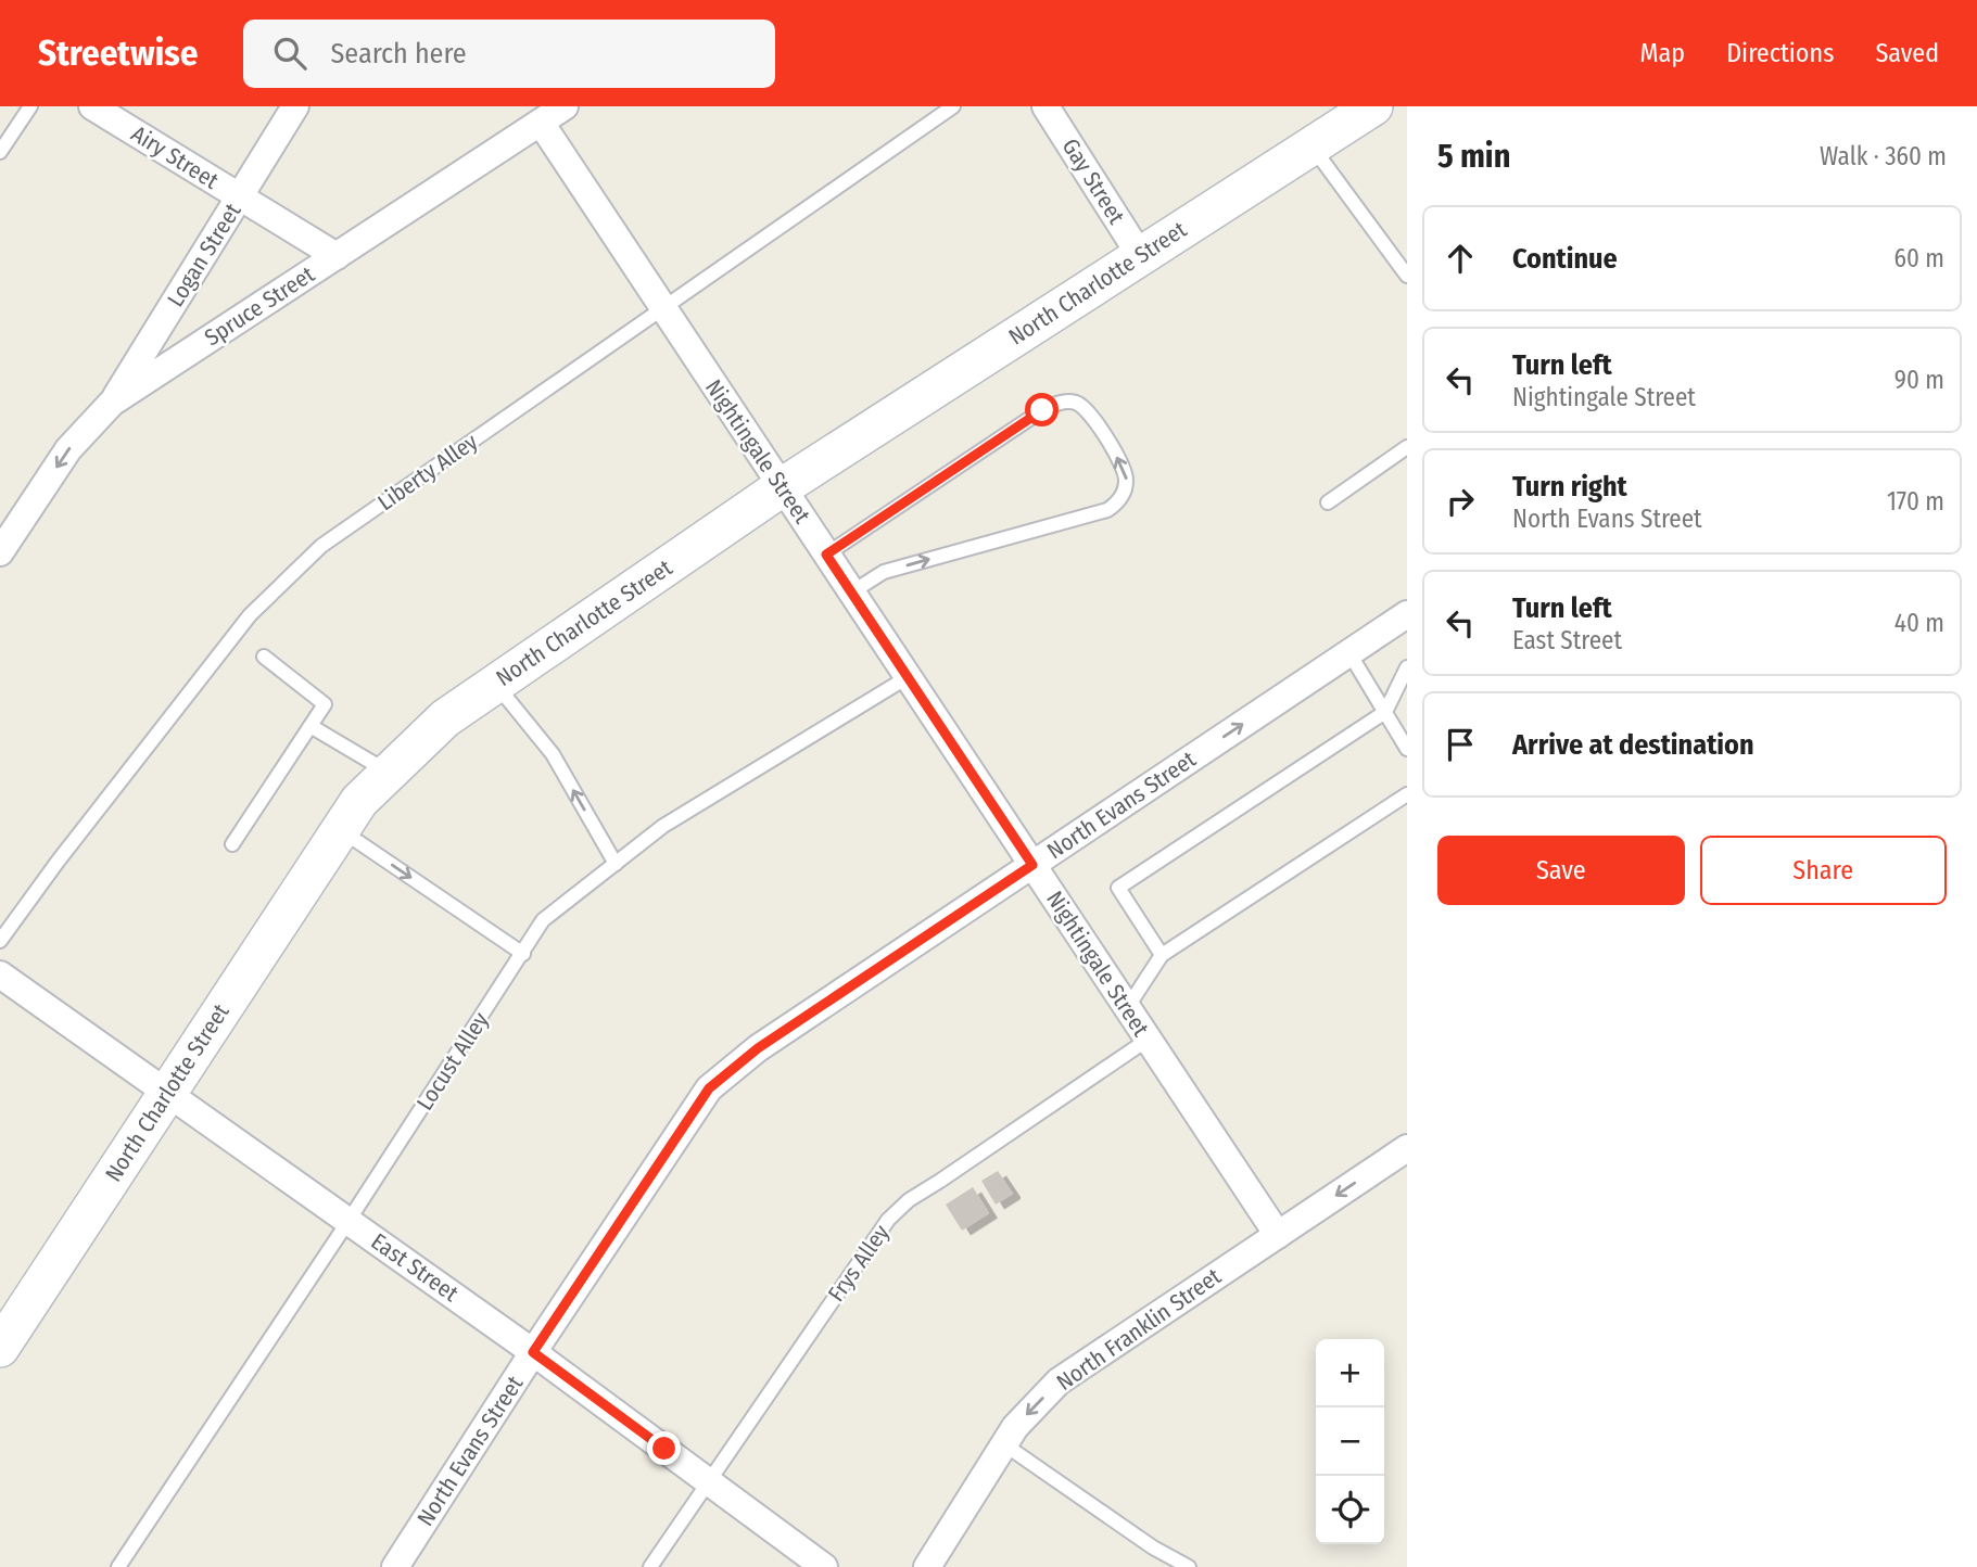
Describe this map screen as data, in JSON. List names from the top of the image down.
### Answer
{
  "streets": {
    "main road": ["North Charlotte Street"],
    "street": [
      "Airy Street",
      "Gay Street",
      "Logan Street",
      "Spruce Street",
      "Nightingale Street",
      "North Evans Street",
      "East Street",
      "North Franklin Street"
    ],
    "lane": ["Liberty Alley", "Locust Alley", "Frys Alley"]
  },
  "crossings": [
    ["Airy Street", "Logan Street"],
    ["Airy Street", "Spruce Street"],
    ["Gay Street", "North Charlotte Street"],
    ["Logan Street", "Spruce Street"],
    ["North Charlotte Street", "Nightingale Street"],
    ["North Charlotte Street", "East Street"],
    ["Spruce Street", "Nightingale Street"],
    ["Nightingale Street", "Liberty Alley"],
    ["Nightingale Street", "North Evans Street"],
    ["Nightingale Street", "Locust Alley"],
    ["Nightingale Street", "Frys Alley"],
    ["Nightingale Street", "North Franklin Street"],
    ["North Evans Street", "East Street"],
    ["Locust Alley", "East Street"],
    ["Frys Alley", "East Street"]
  ],
  "one_way": ["North Franklin Street"],
  "page": {
    "header": "Streetwise",
    "search": "Search here",
    "nav": ["Map", "Directions", "Saved"],
    "heading": ["5 min", "Walk · 360 m"],
    "list": [
      ["Continue", "60 m"],
      ["Turn left", "Nightingale Street", "90 m"],
      ["Turn right", "North Evans Street", "170 m"],
      ["Turn left", "East Street", "40 m"],
      "Arrive at destination"
    ],
    "buttons": ["Save", "Share"],
    "map_buttons": ["+", "−"]
  }
}
